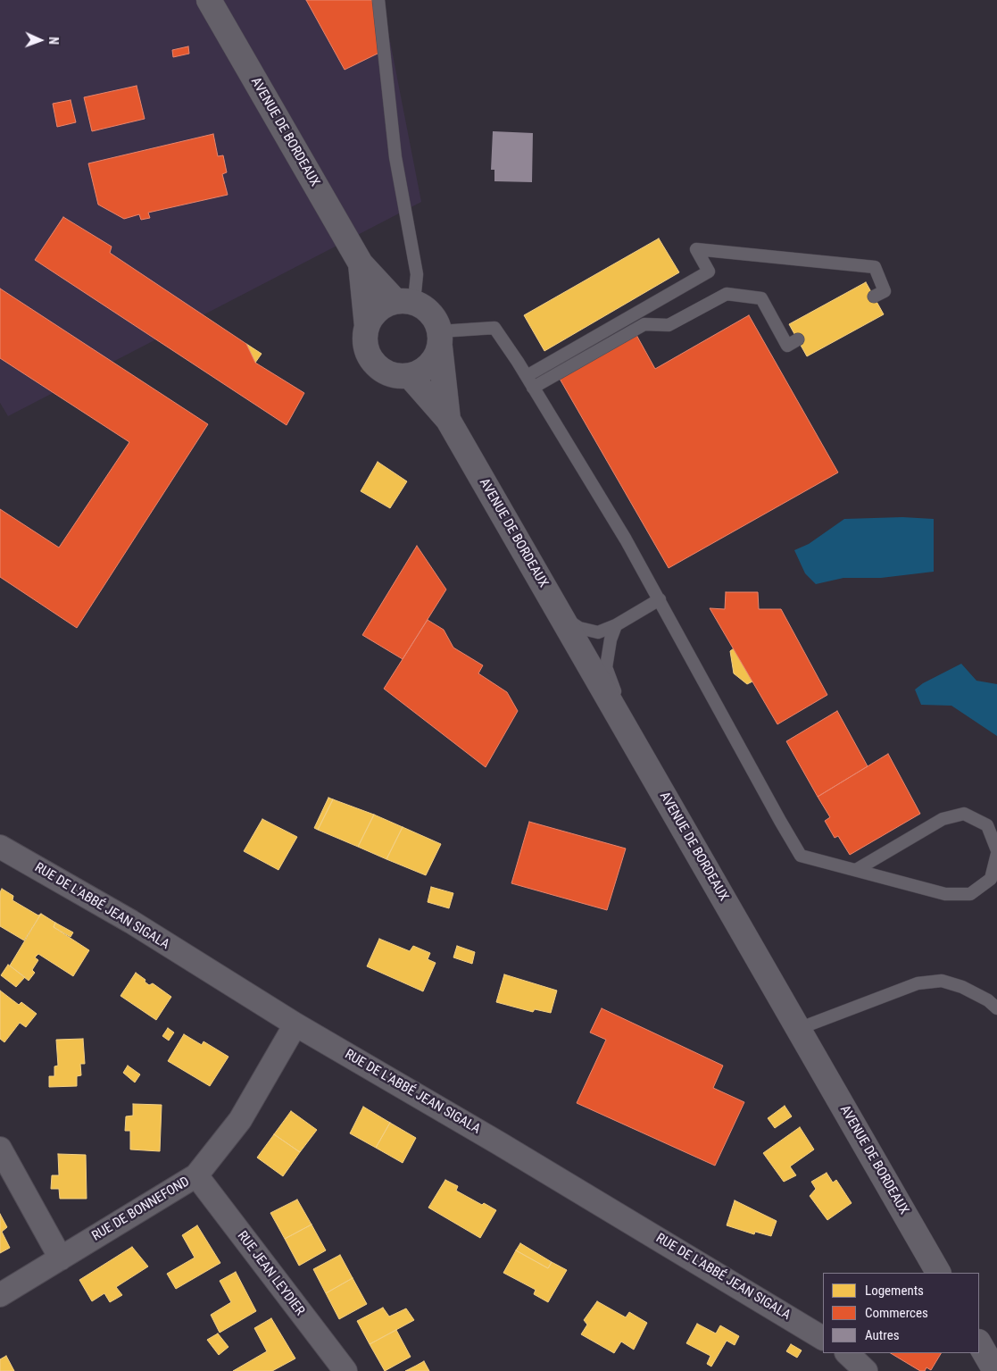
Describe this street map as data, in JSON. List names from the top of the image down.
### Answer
{
  "streets": {
    "main road": ["AVENUE DE BORDEAUX"],
    "street": ["RUE DE L'ABBÉ JEAN SIGALA", "RUE DE BONNEFOND", "RUE JEAN LEYDIER"]
  },
  "crossings": [
    ["RUE DE L'ABBÉ JEAN SIGALA", "RUE DE BONNEFOND"],
    ["RUE DE BONNEFOND", "RUE JEAN LEYDIER"]
  ],
  "legend": ["Logements", "Commerces", "Autres"],
  "north": "right"
}
